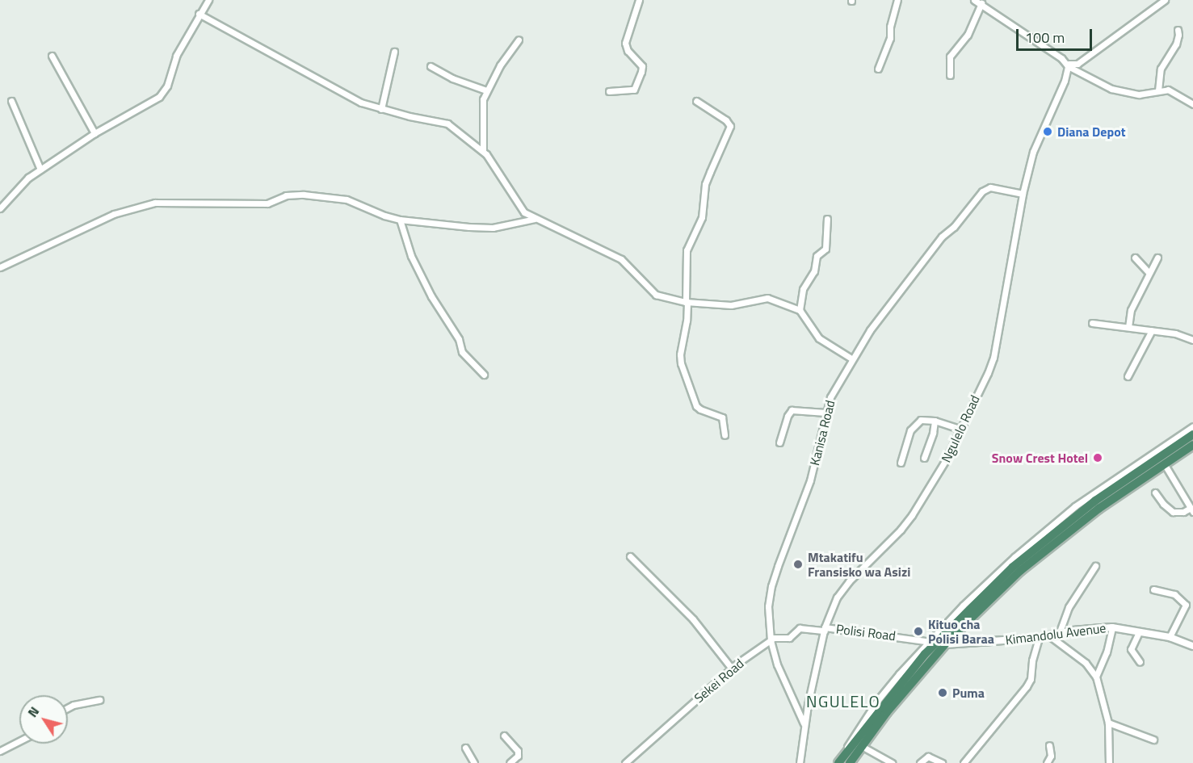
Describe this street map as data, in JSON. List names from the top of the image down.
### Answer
{
  "streets": {
    "street": [
      "Ngulelo Road",
      "Kanisa Road",
      "Polisi Road",
      "Kimandolu Avenue",
      "Sekei Road"
    ]
  },
  "crossings": [
    ["Ngulelo Road", "Kanisa Road"],
    ["Ngulelo Road", "Polisi Road"],
    ["Ngulelo Road", "Sekei Road"],
    ["Kanisa Road", "Sekei Road"],
    ["Polisi Road", "Sekei Road"]
  ],
  "districts": ["NGULELO"],
  "places": [
    "Diana Depot",
    "Snow Crest Hotel",
    "Mtakatifu Fransisko wa Asizi",
    "Kituo cha Polisi Baraa",
    "Puma"
  ],
  "scale_bar": "100 m",
  "north": "top left"
}
